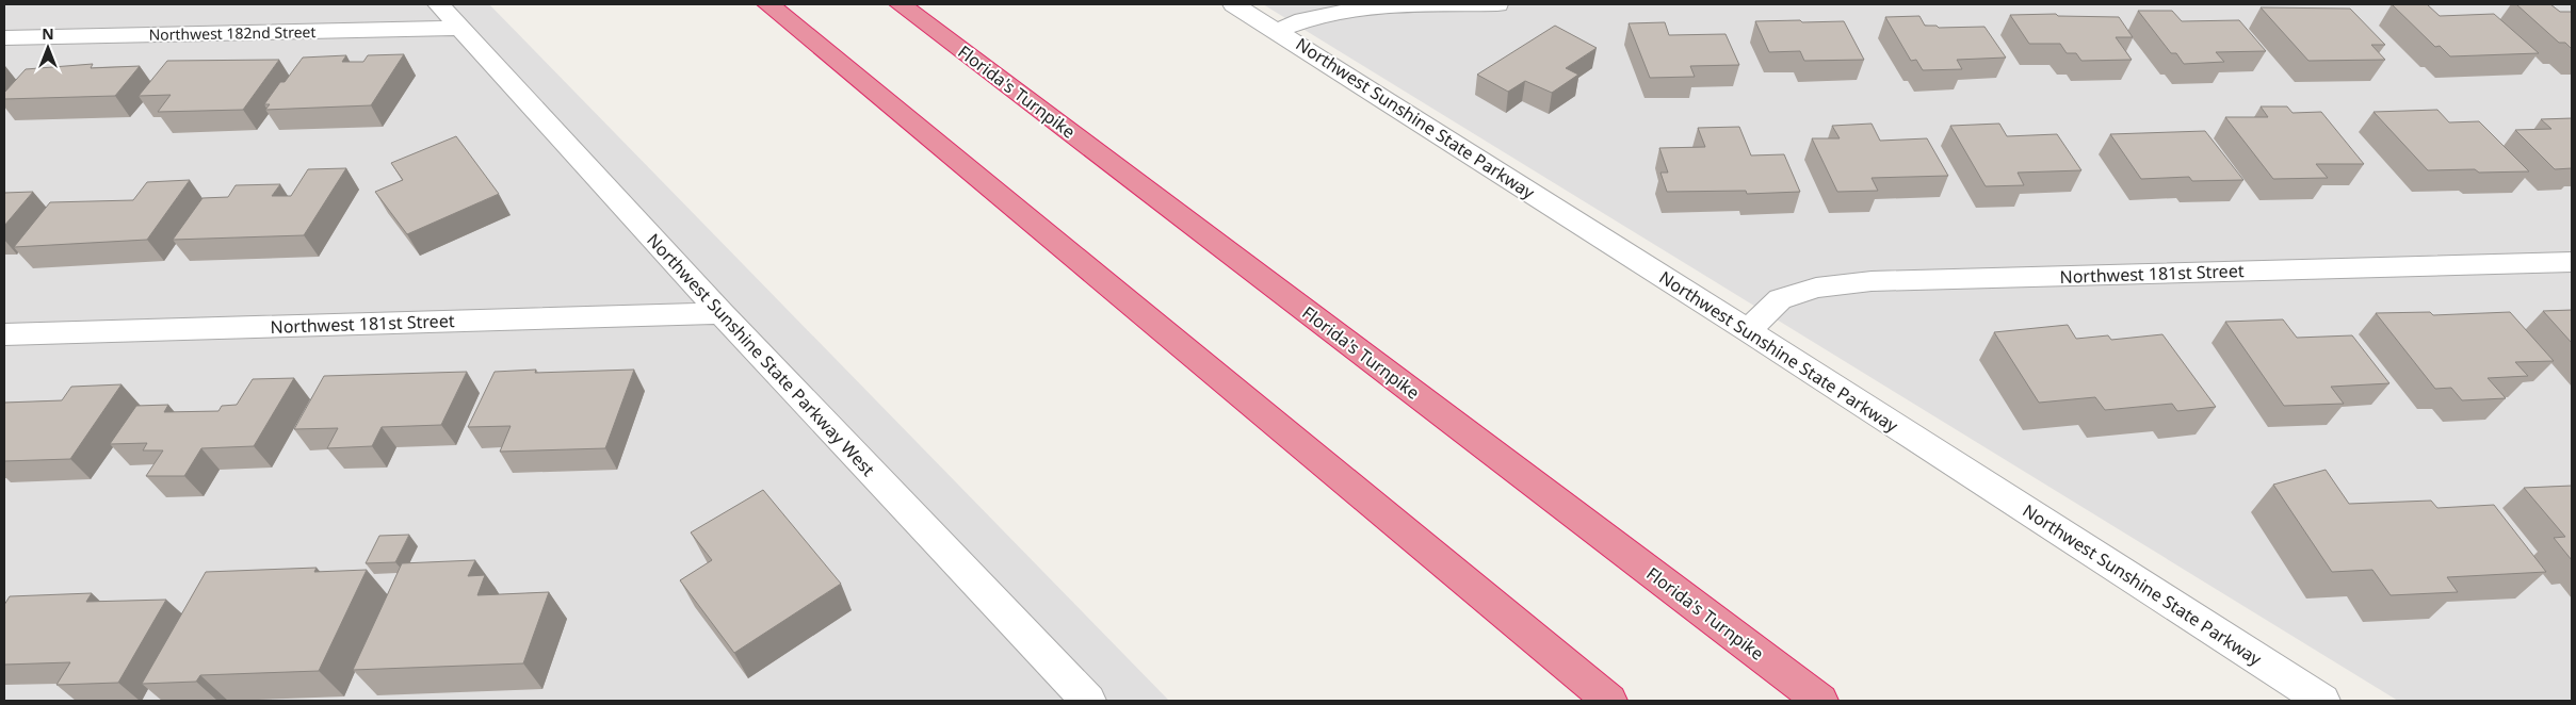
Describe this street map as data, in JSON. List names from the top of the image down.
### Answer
{
  "streets": {
    "highway": ["Florida's Turnpike"],
    "street": [
      "Northwest 182nd Street",
      "Northwest Sunshine State Parkway",
      "Northwest 181st Street",
      "Northwest Sunshine State Parkway West"
    ]
  },
  "crossings": [
    ["Northwest 182nd Street", "Northwest Sunshine State Parkway West"],
    ["Northwest Sunshine State Parkway", "Northwest 181st Street"],
    ["Northwest 181st Street", "Northwest Sunshine State Parkway West"]
  ],
  "north": "top"
}
